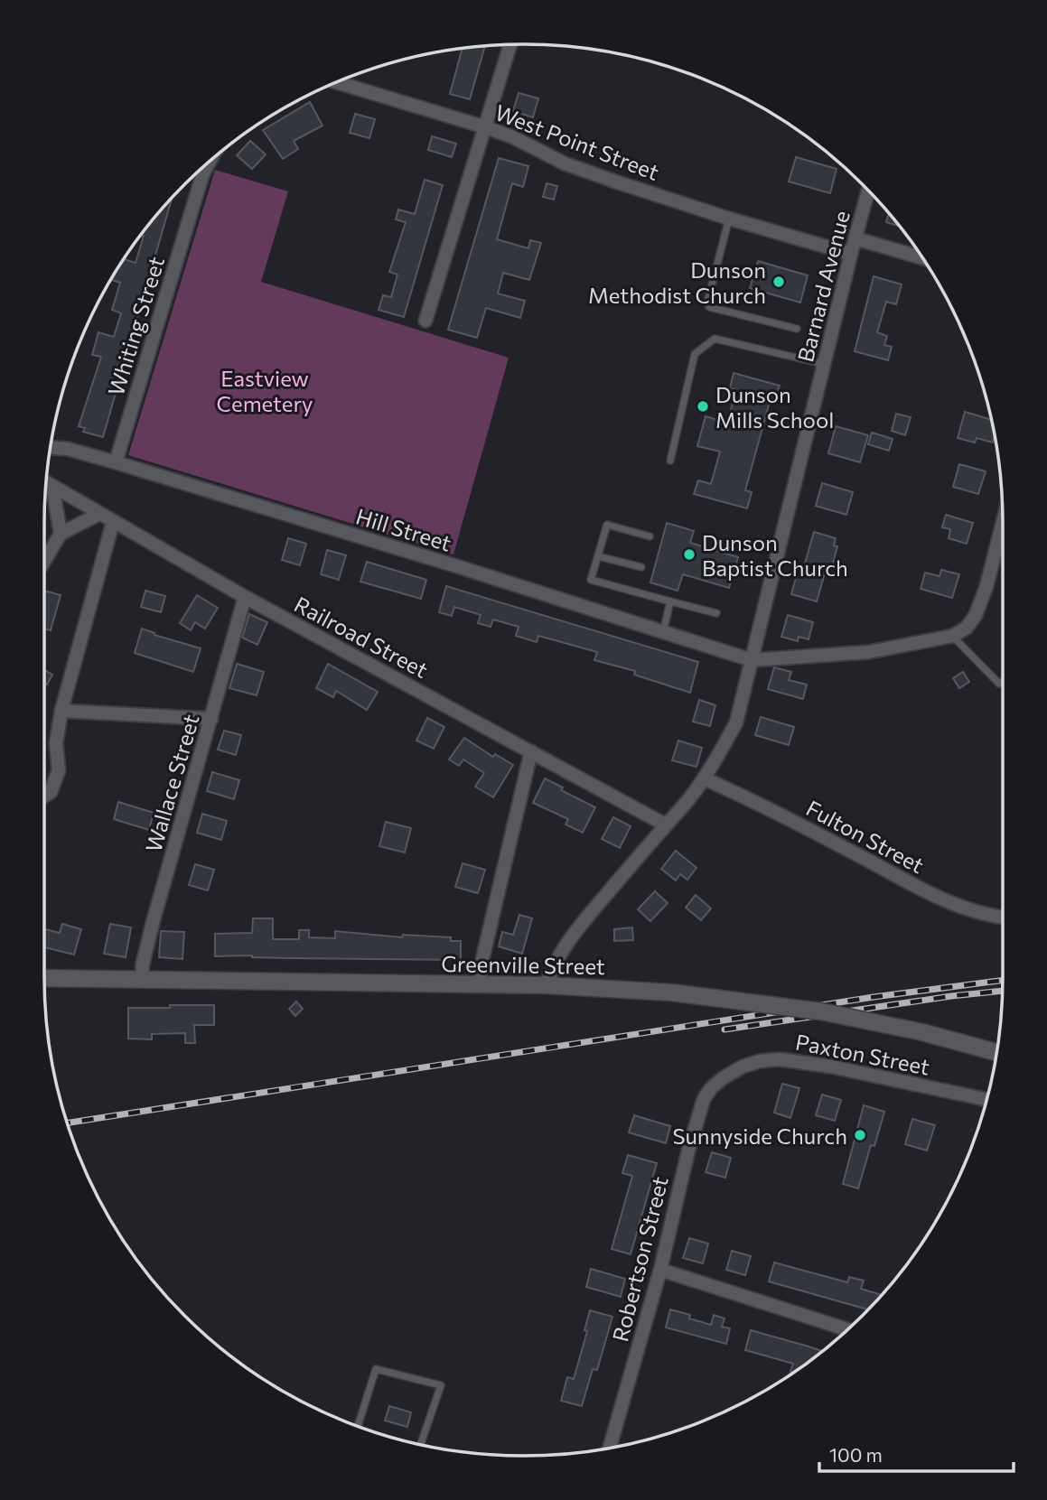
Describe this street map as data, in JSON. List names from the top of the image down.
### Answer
{
  "streets": {
    "street": [
      "West Point Street",
      "Barnard Avenue",
      "Whiting Street",
      "Hill Street",
      "Railroad Street",
      "Wallace Street",
      "Fulton Street",
      "Greenville Street",
      "Paxton Street",
      "Robertson Street"
    ]
  },
  "crossings": [
    ["West Point Street", "Barnard Avenue"],
    ["Barnard Avenue", "Hill Street"],
    ["Barnard Avenue", "Railroad Street"],
    ["Barnard Avenue", "Fulton Street"],
    ["Barnard Avenue", "Greenville Street"],
    ["Whiting Street", "Hill Street"],
    ["Railroad Street", "Wallace Street"],
    ["Wallace Street", "Greenville Street"],
    ["Paxton Street", "Robertson Street"]
  ],
  "parks": ["Eastview Cemetery"],
  "places": [
    "Dunson Methodist Church",
    "Dunson Mills School",
    "Dunson Baptist Church",
    "Sunnyside Church"
  ],
  "scale_bar": "100 m"
}
